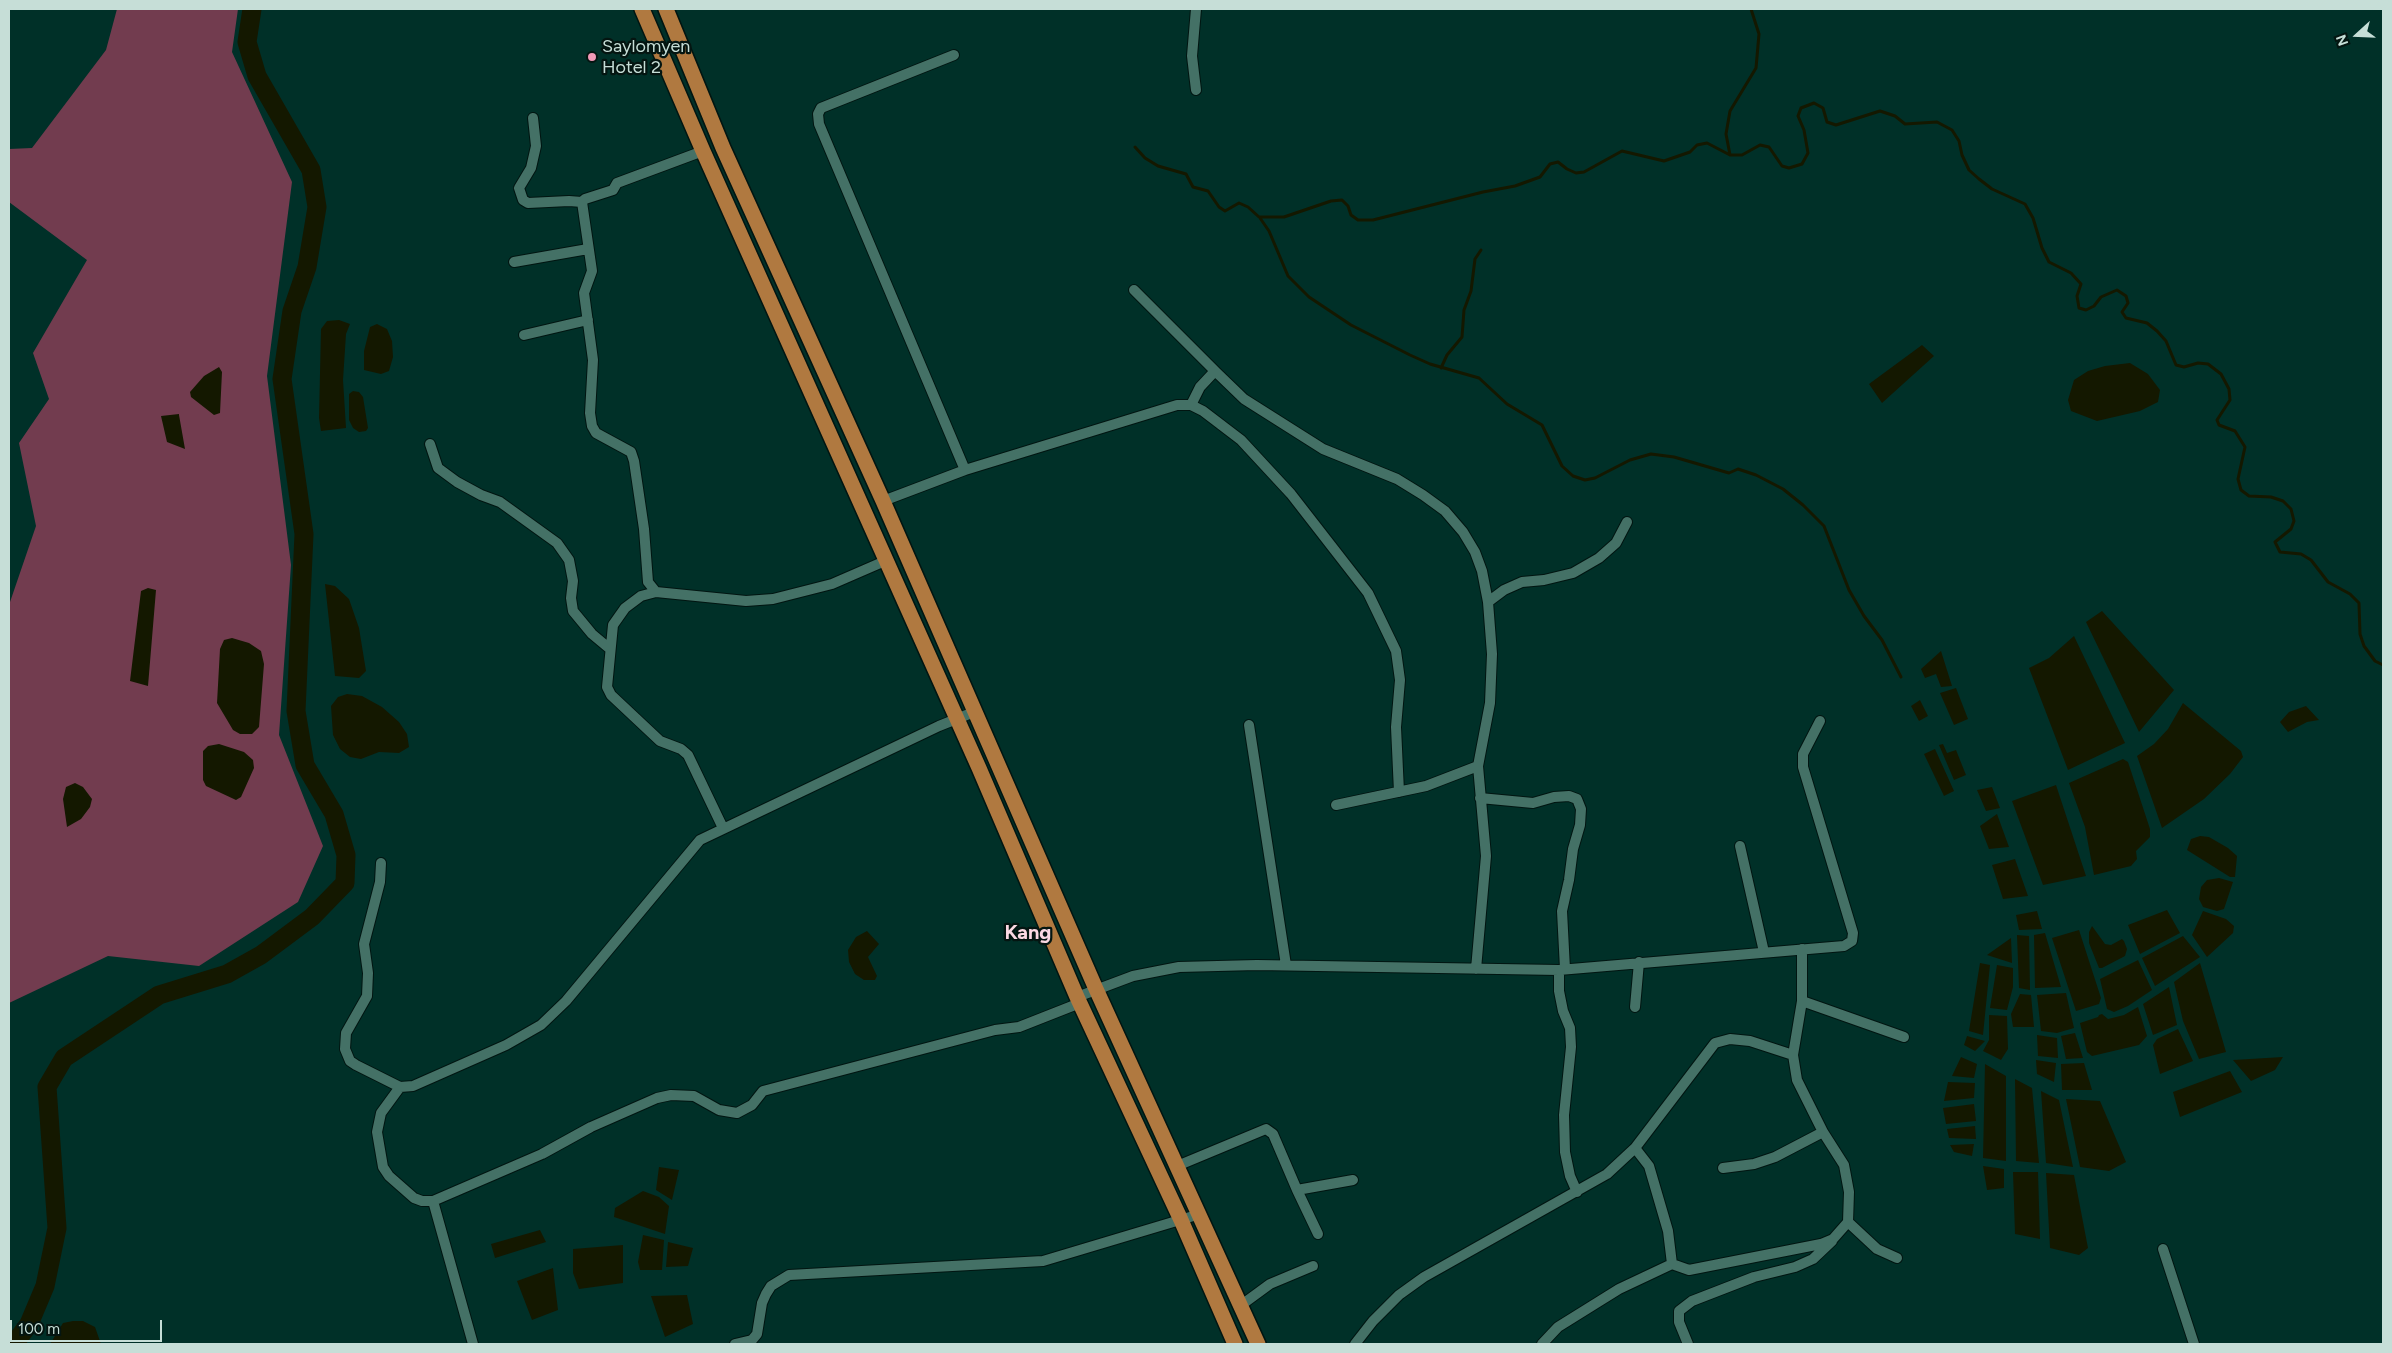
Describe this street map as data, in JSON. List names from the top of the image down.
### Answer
{
  "districts": ["Kang"],
  "places": ["Saylomyen Hotel 2"],
  "scale_bar": "100 m",
  "north": "left"
}
